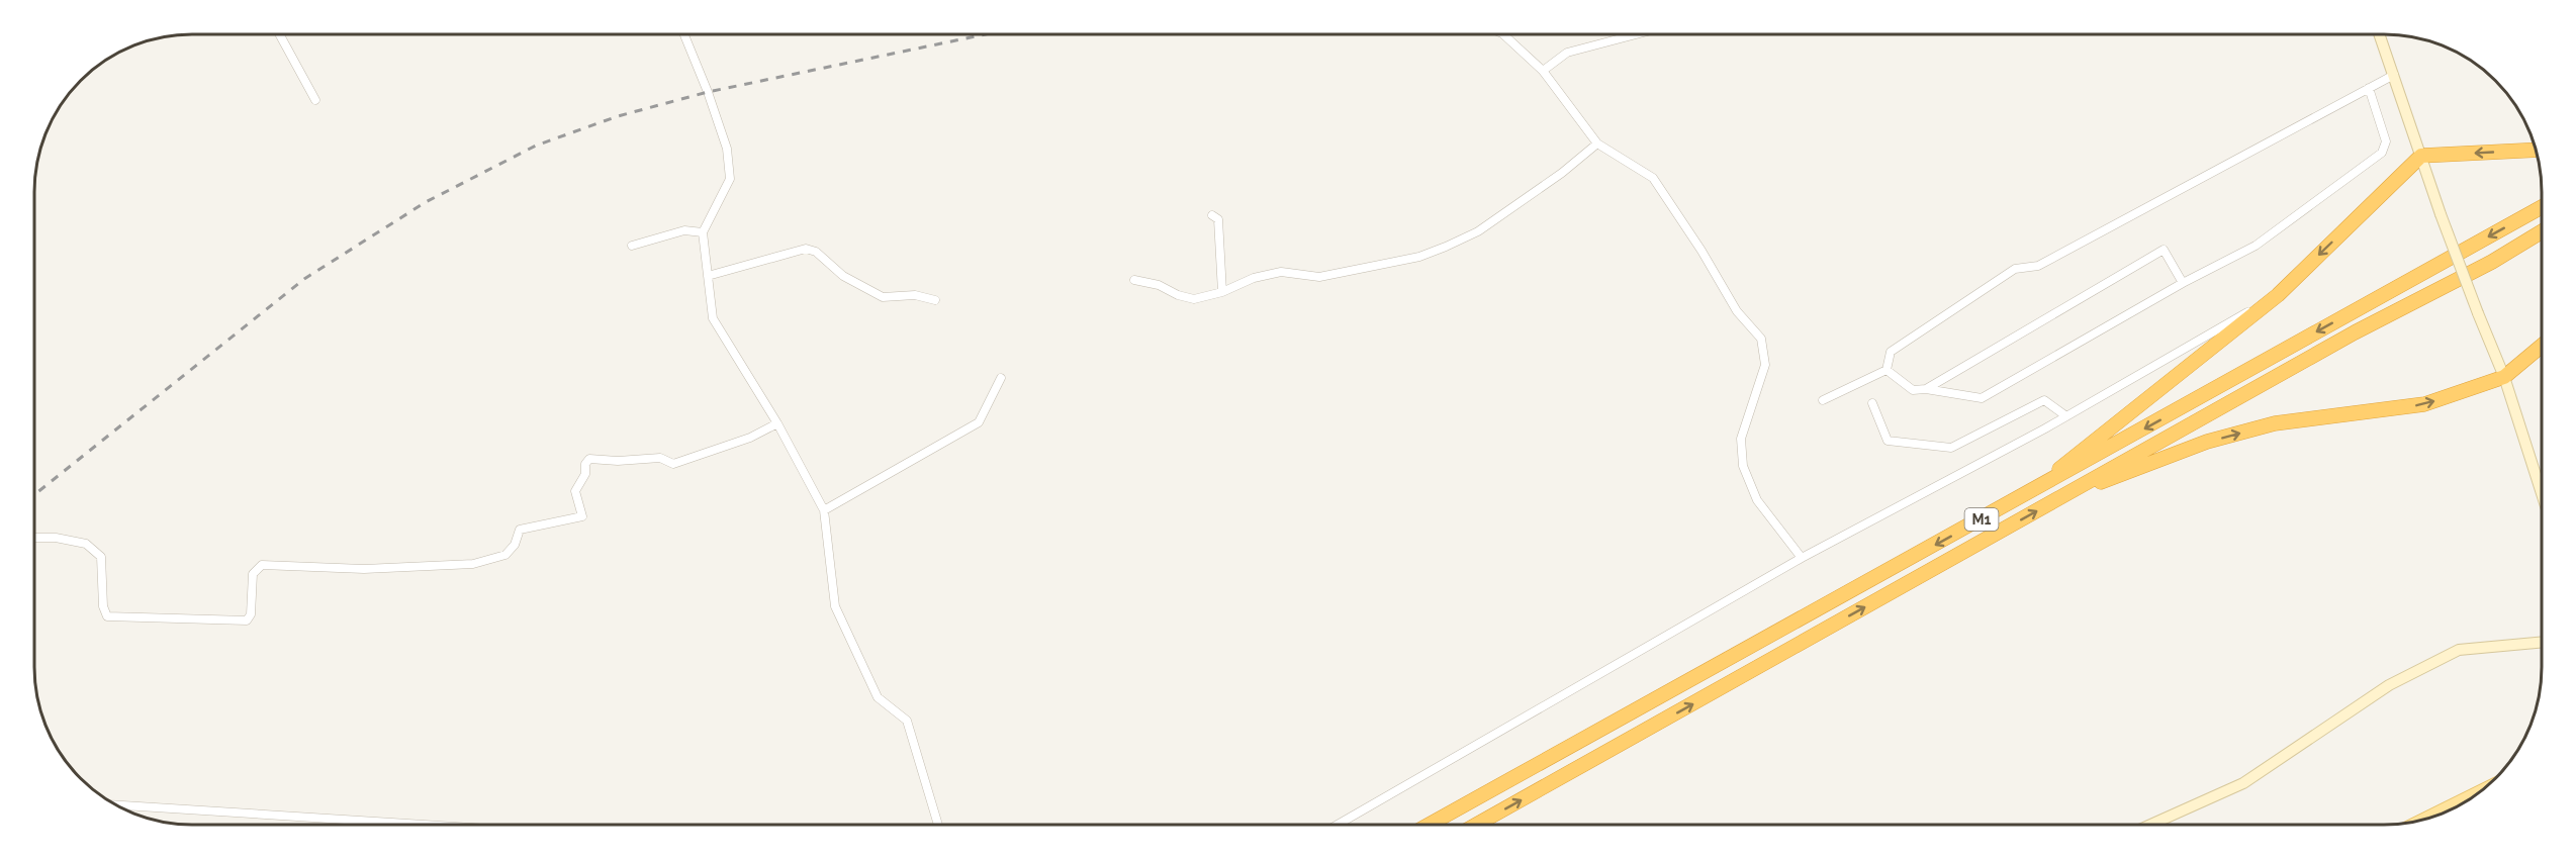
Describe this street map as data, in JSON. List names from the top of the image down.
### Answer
{
  "streets": {
    "highway": ["M1"]
  }
}
